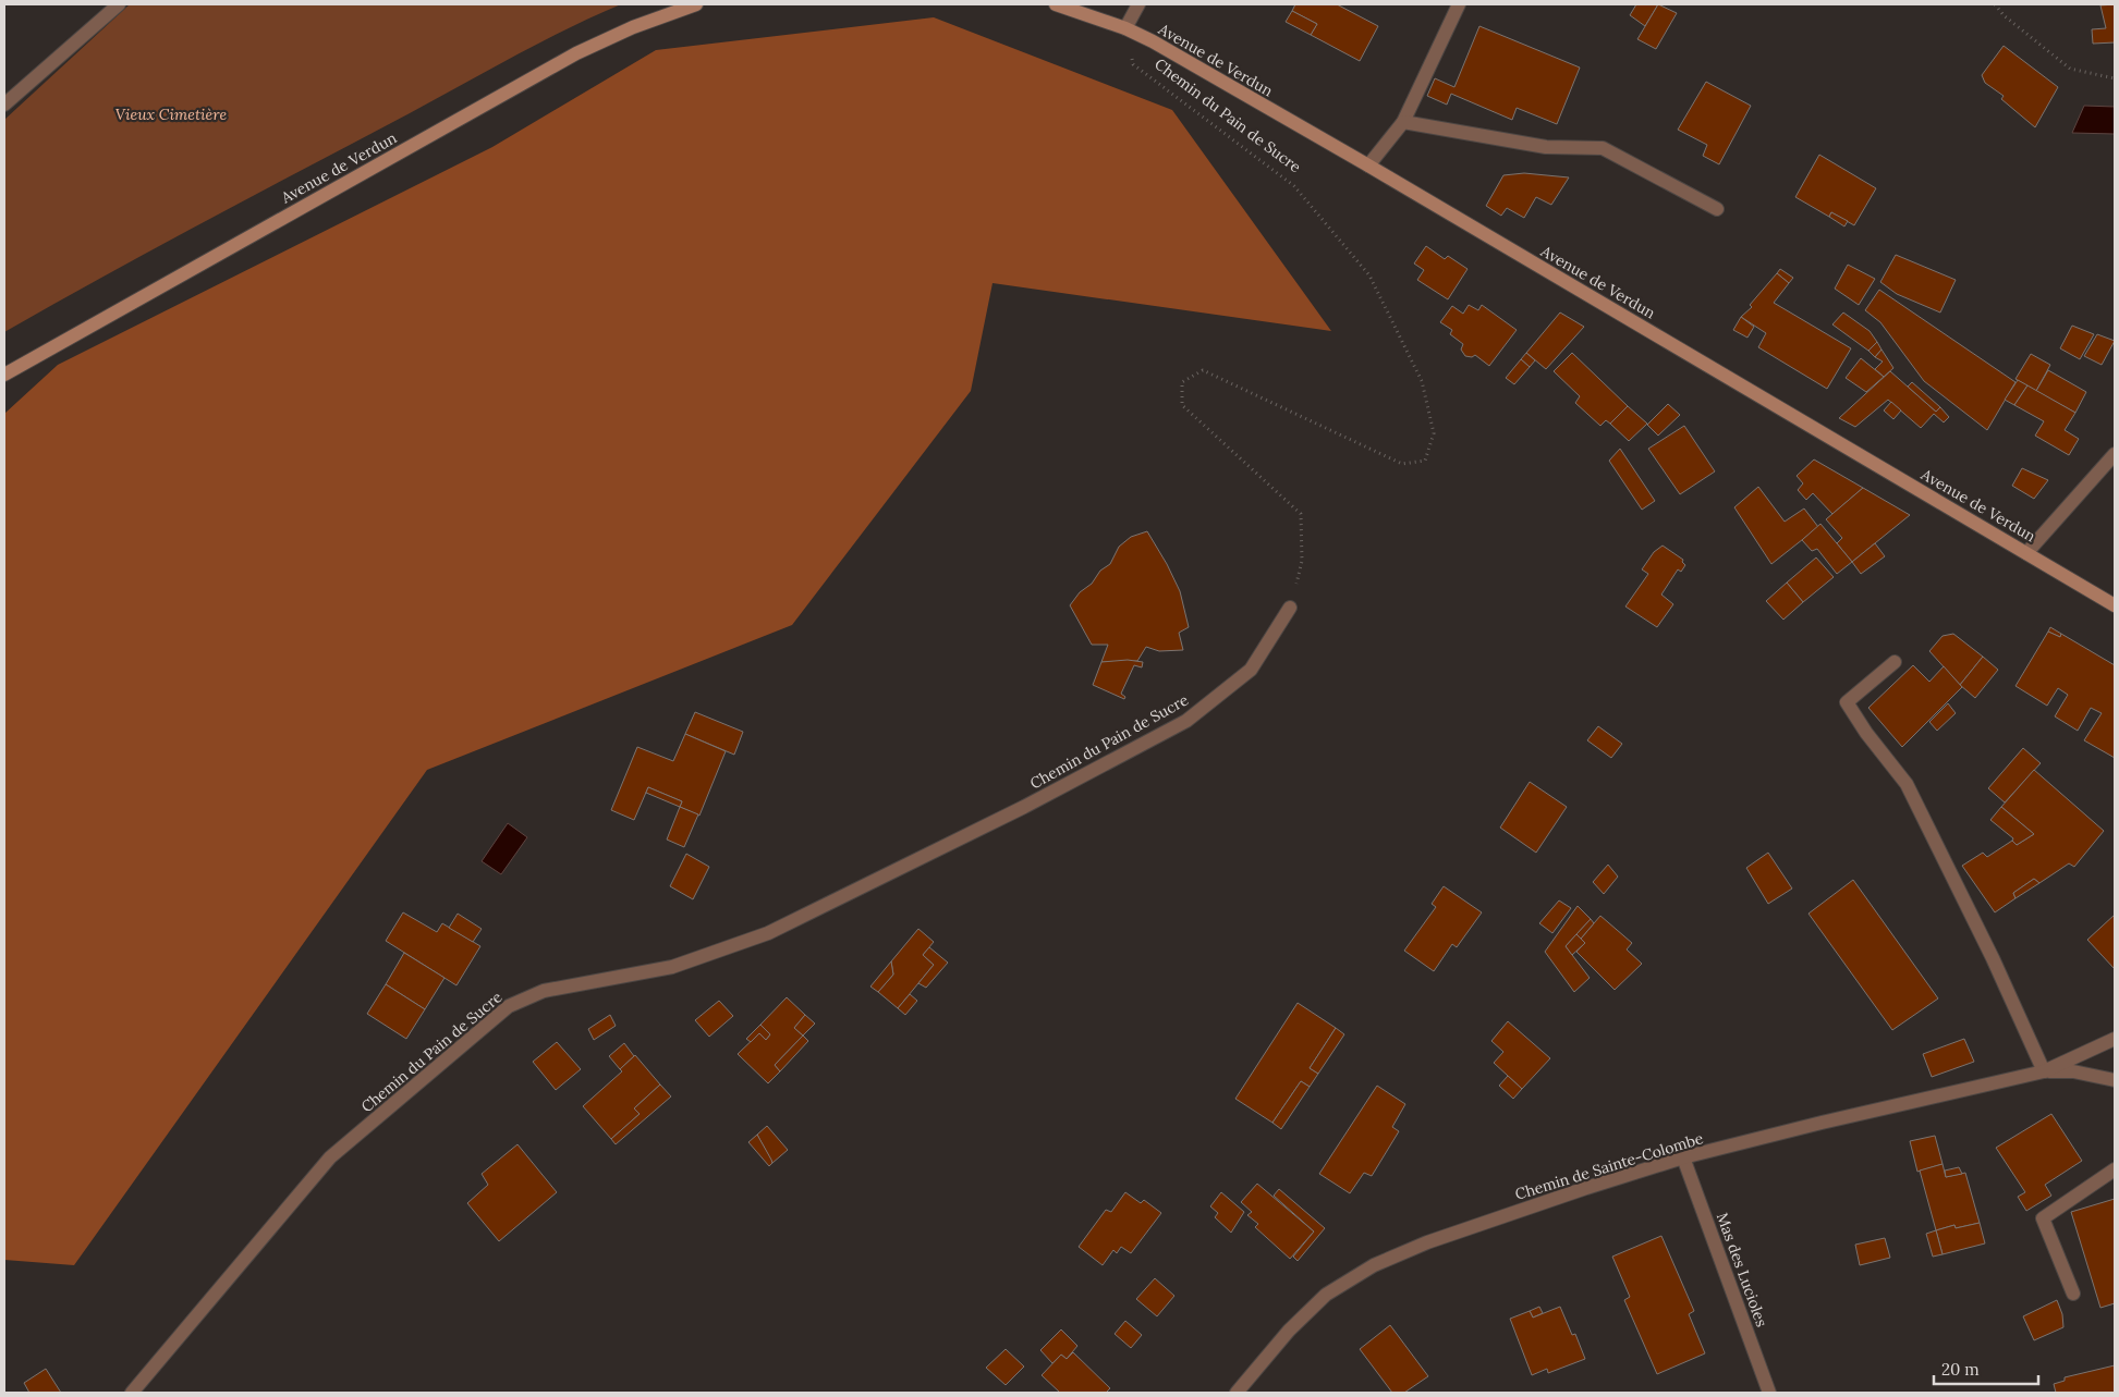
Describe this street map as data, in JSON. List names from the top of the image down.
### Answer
{
  "streets": {
    "main road": ["Avenue de Verdun"],
    "street": ["Chemin du Pain de Sucre", "Chemin de Sainte-Colombe", "Mas des Lucioles"]
  },
  "crossings": [
    ["Avenue de Verdun", "Chemin du Pain de Sucre"],
    ["Chemin de Sainte-Colombe", "Mas des Lucioles"]
  ],
  "parks": ["Vieux Cimetière"],
  "scale_bar": "20 m"
}
